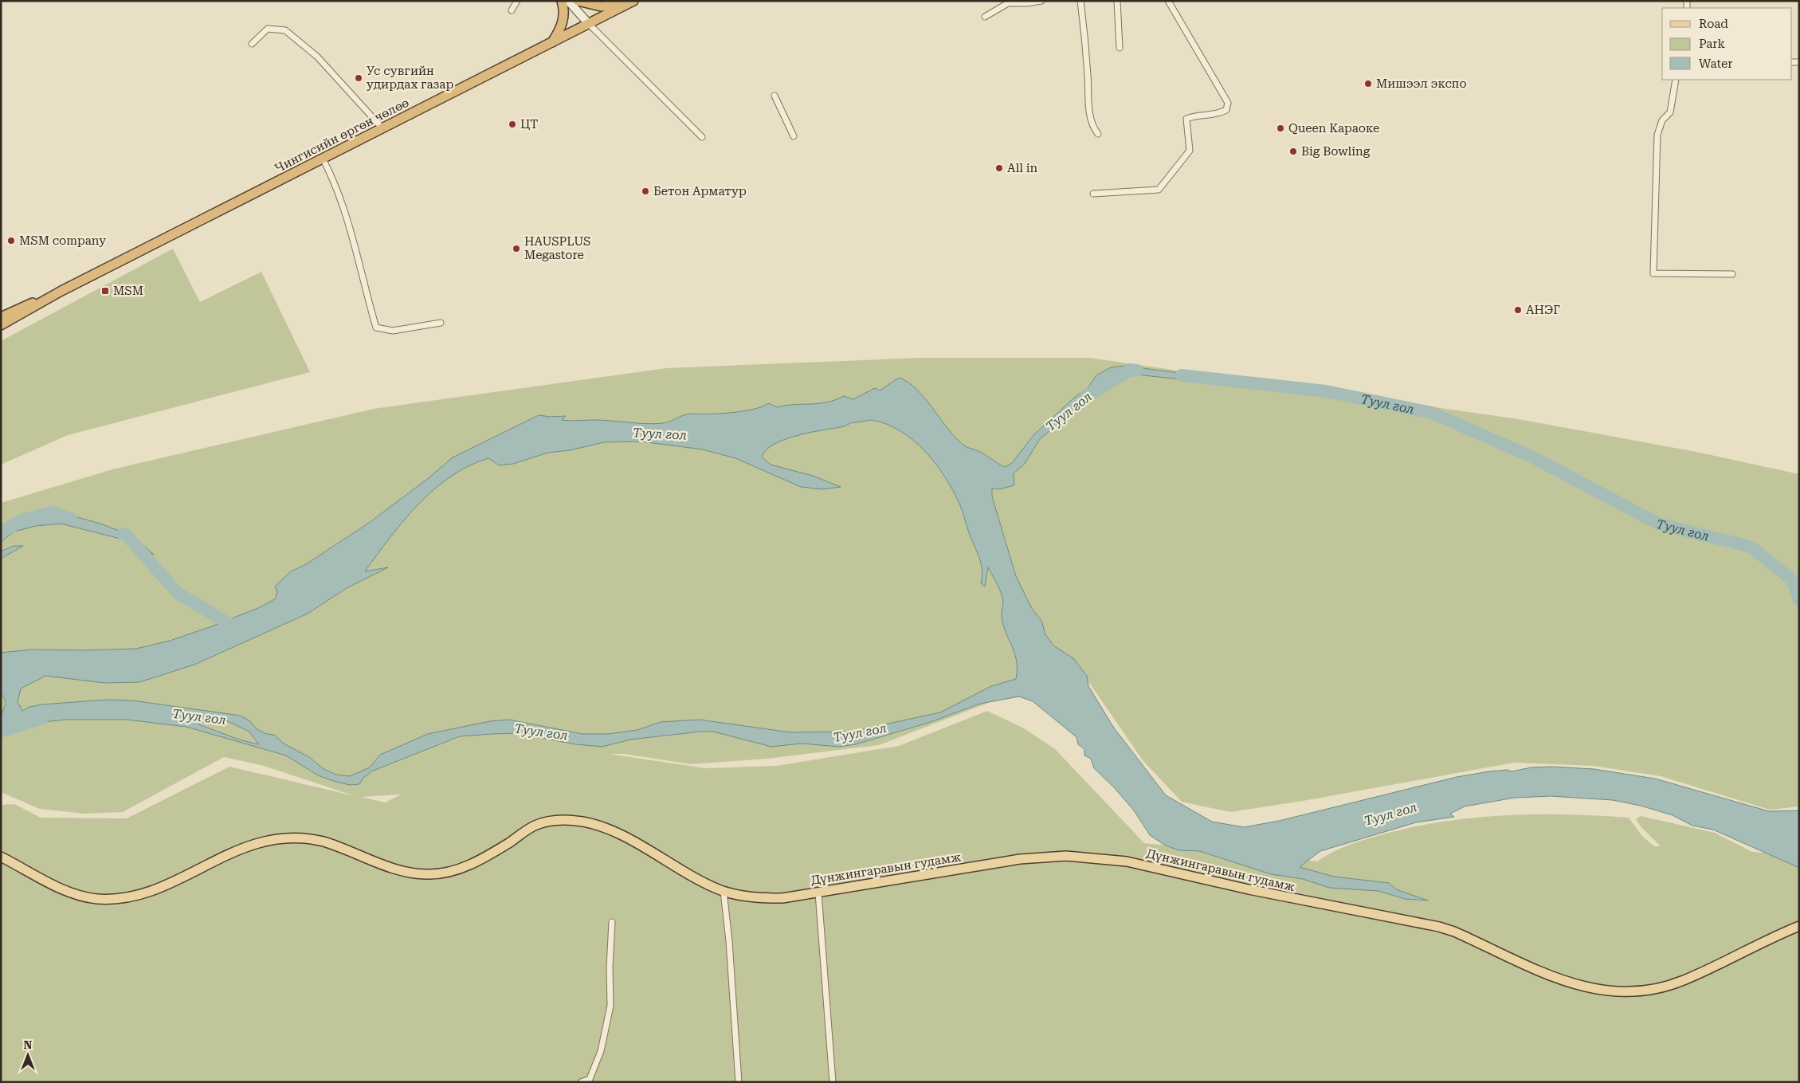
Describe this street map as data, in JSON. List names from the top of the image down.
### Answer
{
  "streets": {
    "highway": ["Чингисийн өргөн чөлөө"],
    "main road": ["Дүнжингаравын гудамж"]
  },
  "water": ["Туул гол"],
  "places": {
    "other": [
      "Ус сувгийн удирдах газар",
      "Мишээл экспо",
      "ЦТ",
      "Queen Караоке",
      "Big Bowling",
      "All in",
      "Бетон Арматур",
      "MSM company",
      "HAUSPLUS Megastore",
      "АНЭГ"
    ],
    "transit": ["MSM"]
  },
  "legend": ["Road", "Park", "Water"],
  "north": "top"
}
